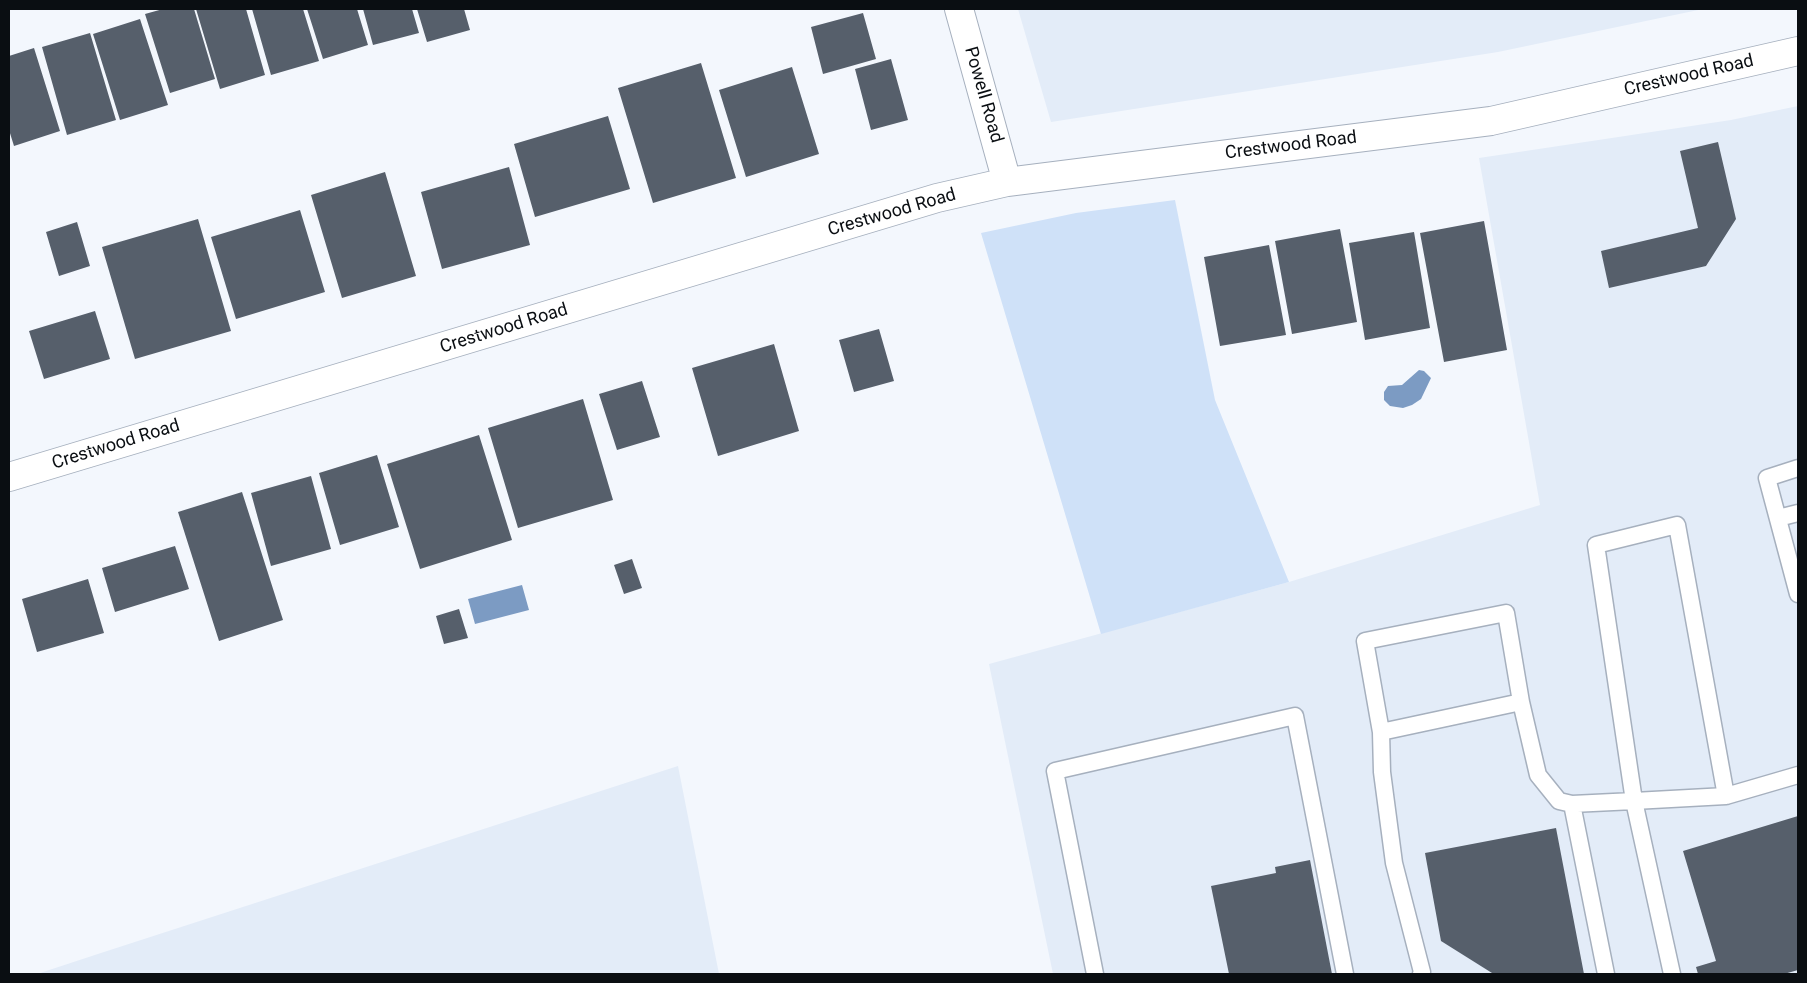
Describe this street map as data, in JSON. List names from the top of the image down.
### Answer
{
  "streets": {
    "street": ["Crestwood Road", "Powell Road"]
  },
  "crossings": [
    ["Crestwood Road", "Powell Road"]
  ]
}
